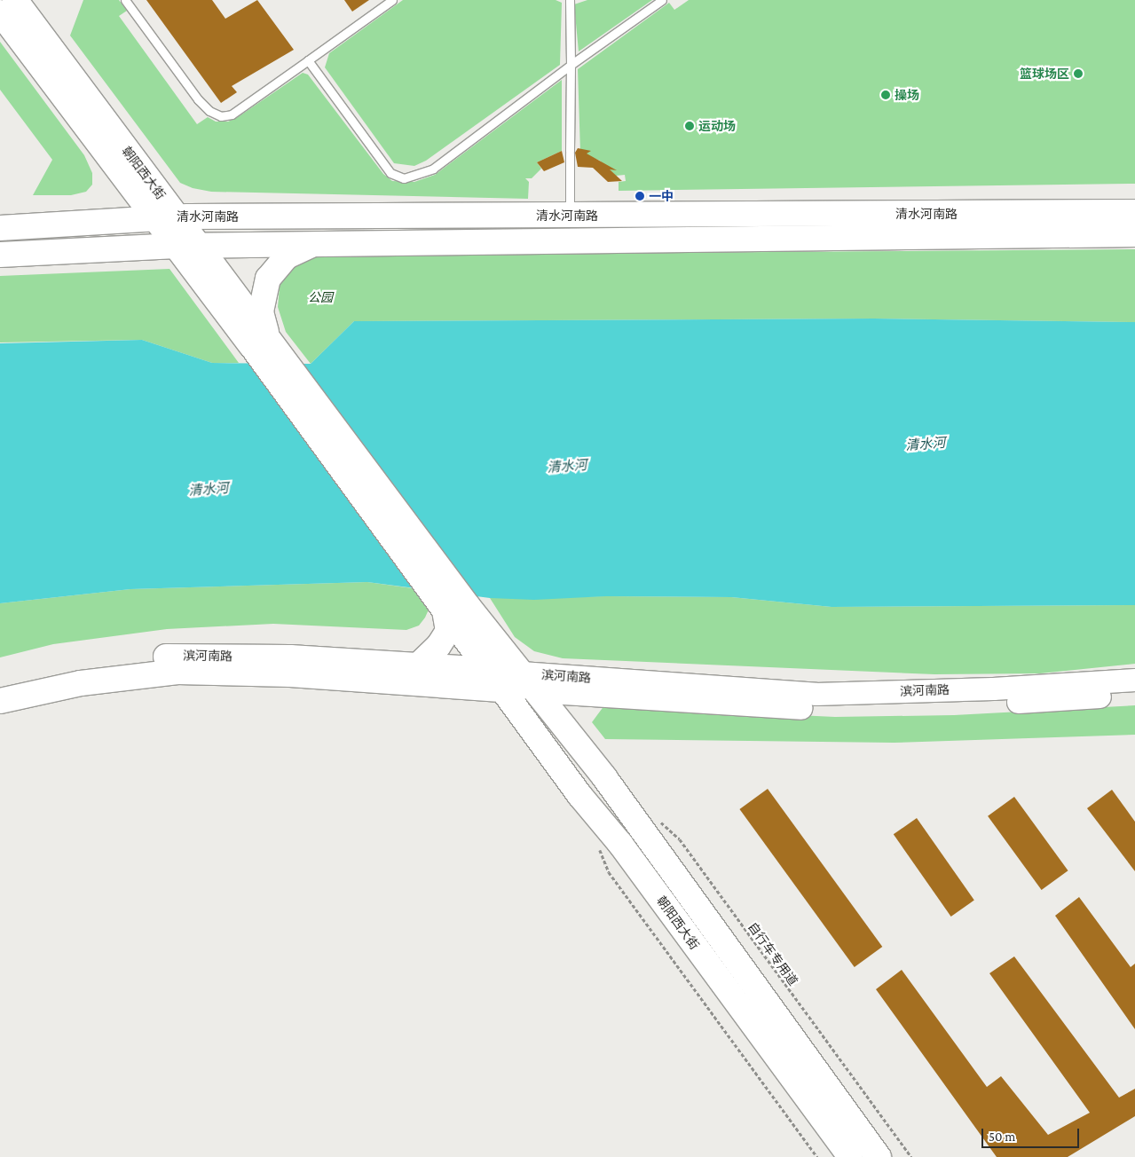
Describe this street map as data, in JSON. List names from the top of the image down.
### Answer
{
  "streets": {
    "main road": ["朝阳西大街", "清水河南路", "滨河南路"],
    "path": ["自行车专用道"]
  },
  "crossings": [
    ["朝阳西大街", "清水河南路"],
    ["朝阳西大街", "滨河南路"]
  ],
  "water": ["清水河"],
  "parks": ["公园"],
  "places": [
    "篮球场区",
    "操场",
    "运动场",
    "一中"
  ],
  "scale_bar": "50 m"
}
